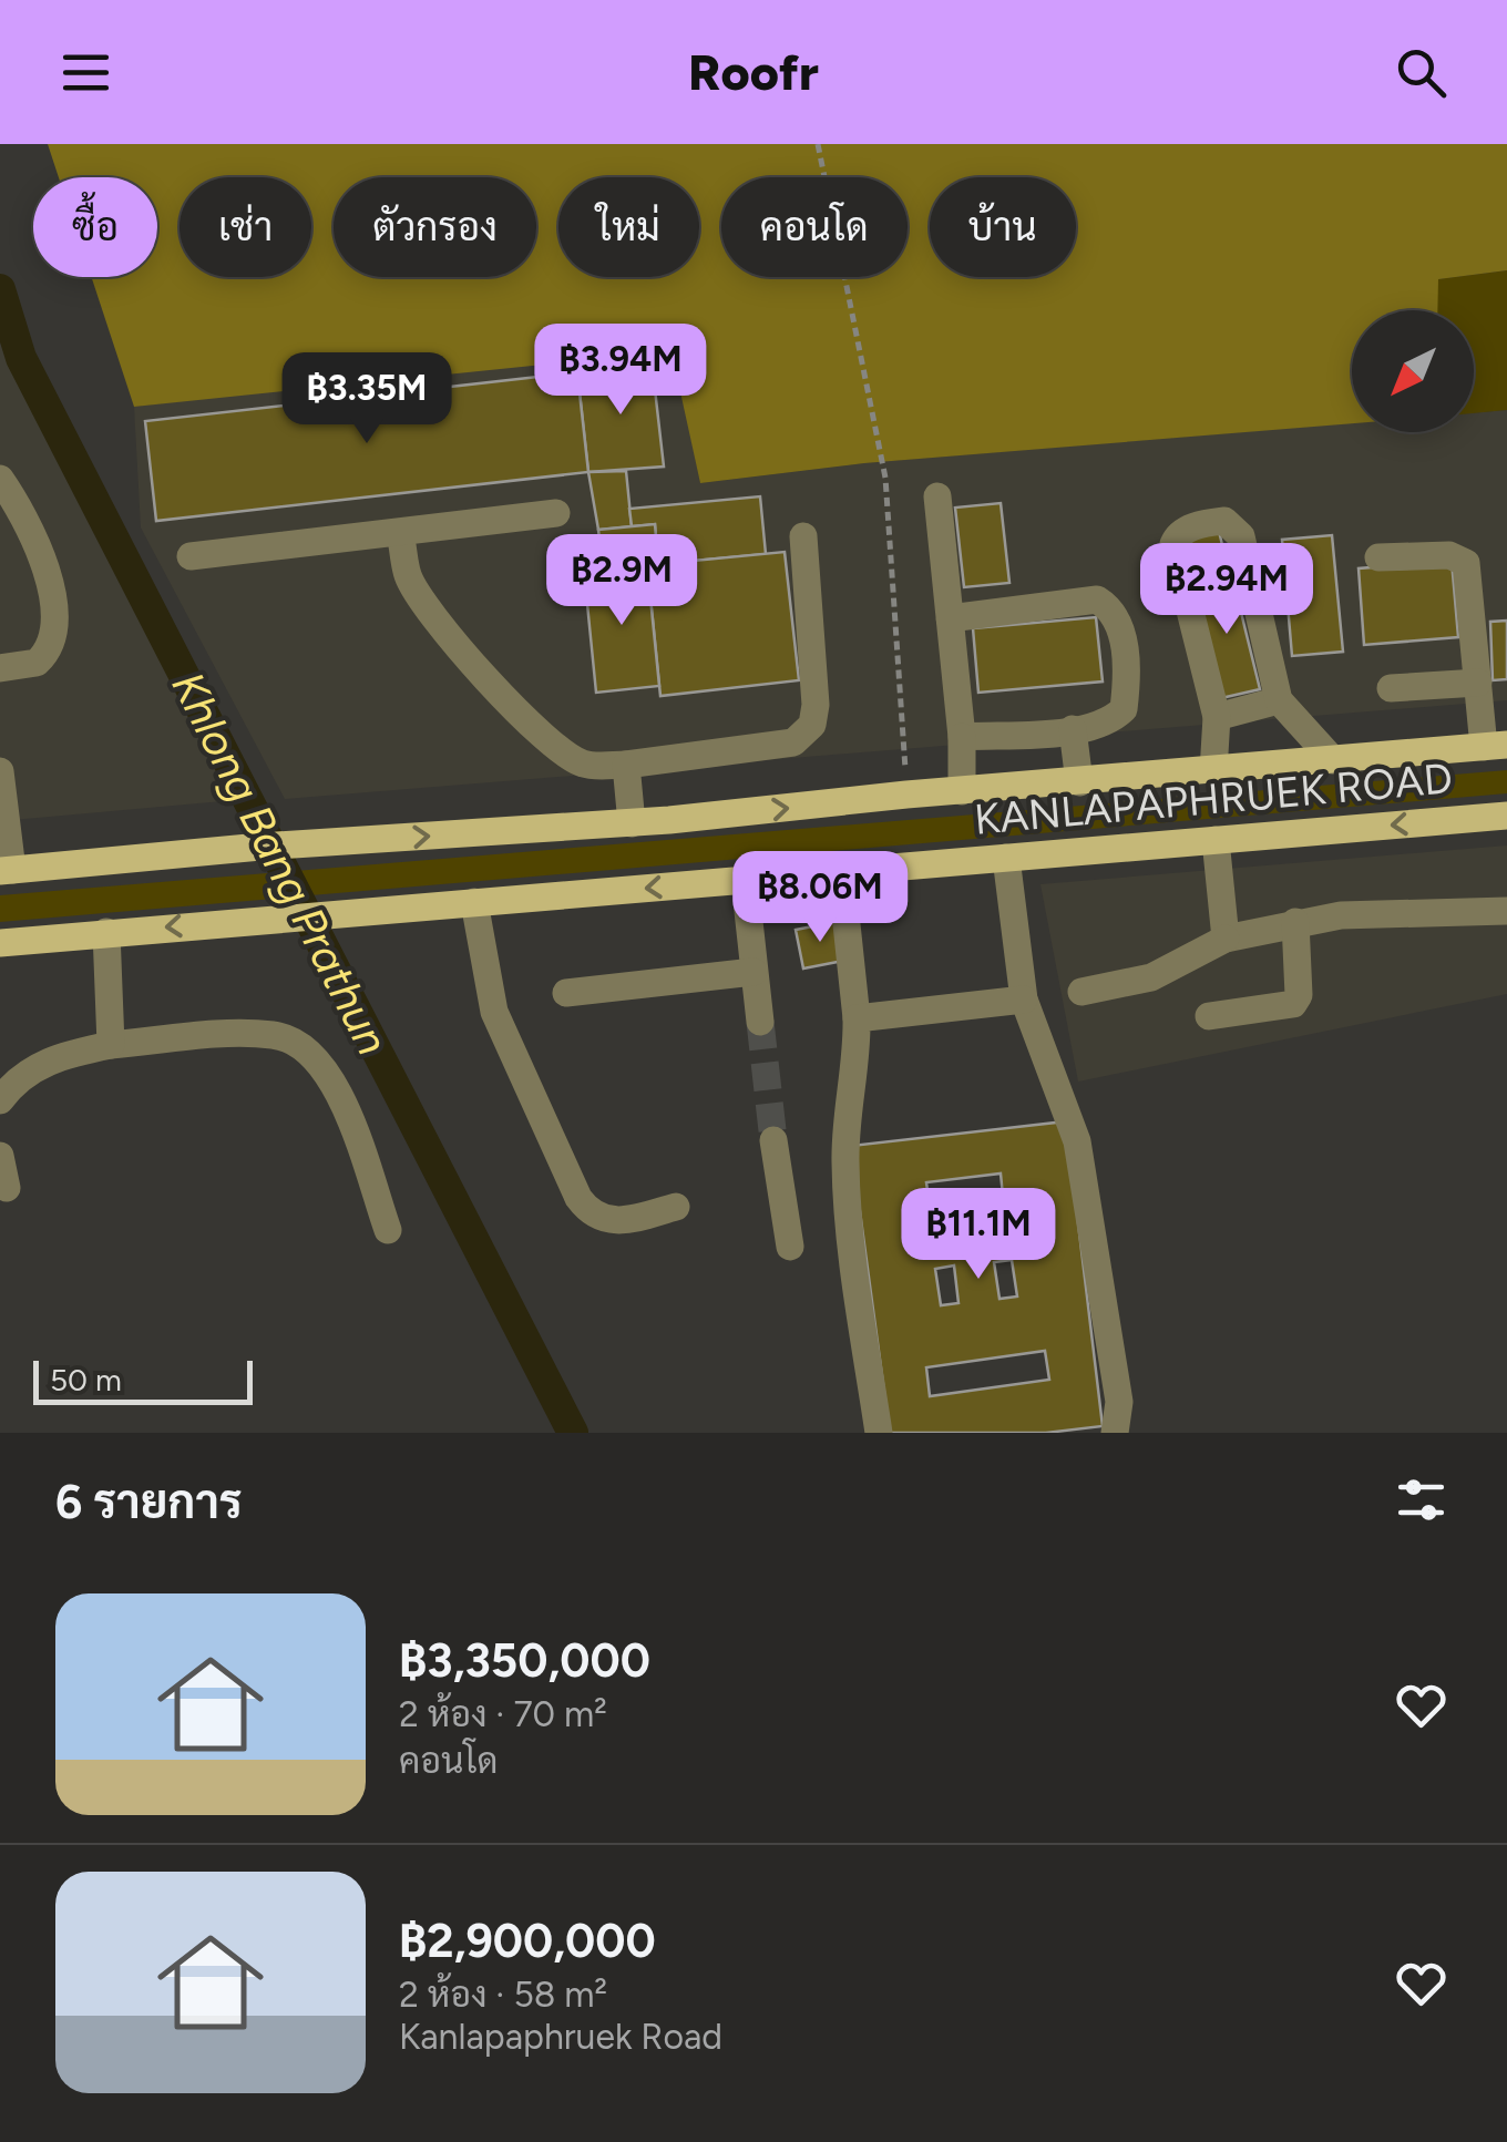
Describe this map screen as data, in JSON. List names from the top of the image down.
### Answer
{
  "streets": {
    "main road": ["KANLAPAPHRUEK ROAD"]
  },
  "water": ["Khlong Bang Prathun"],
  "scale_bar": "50 m",
  "north": "bottom left",
  "page": {
    "header": "Roofr",
    "chip": [
      "ซื้อ",
      "เช่า",
      "ตัวกรอง",
      "ใหม่",
      "คอนโด",
      "บ้าน"
    ],
    "price": [
      "฿3.94M",
      "฿3.35M",
      "฿2.9M",
      "฿2.94M",
      "฿8.06M",
      "฿11.1M"
    ],
    "scale": "50 m",
    "heading": "6 รายการ",
    "list": [
      {
        "name": "฿3,350,000",
        "note": "2 ห้อง · 70 m² · คอนโด"
      },
      {
        "name": "฿2,900,000",
        "note": "2 ห้อง · 58 m² · Kanlapaphruek Road"
      }
    ]
  }
}
